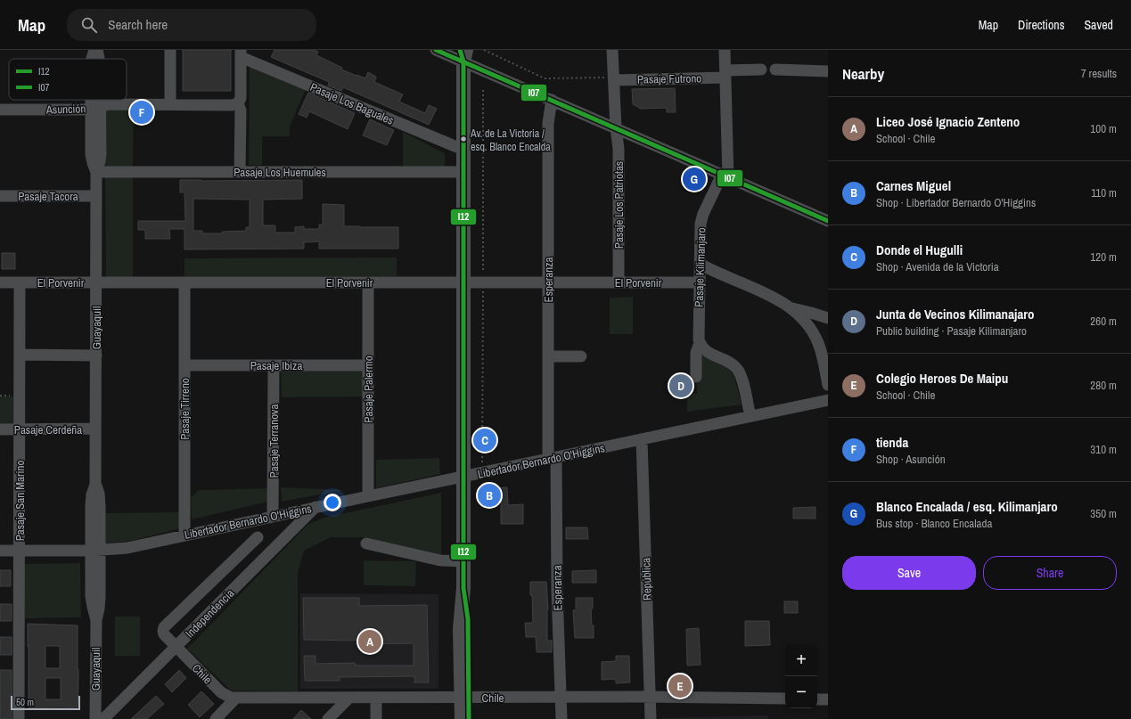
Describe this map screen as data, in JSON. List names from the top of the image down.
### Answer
{
  "streets": {
    "street": [
      "Pasaje Futrono",
      "Pasaje Los Baguales",
      "Asunción",
      "Pasaje Los Huemules",
      "Pasaje Tacora",
      "Pasaje Los Patriotas",
      "Pasaje Kilimanjaro",
      "Esperanza",
      "El Porvenir",
      "Guayaquil",
      "Pasaje Ibiza",
      "Pasaje Palermo",
      "Pasaje Tirreno",
      "Pasaje Cerdeña",
      "Pasaje Terranova",
      "Libertador Bernardo O'Higgins",
      "Pasaje San Marino",
      "República",
      "Independencia",
      "Chile"
    ]
  },
  "crossings": [
    ["Pasaje Futrono", "Pasaje Los Patriotas"],
    ["Pasaje Futrono", "Pasaje Kilimanjaro"],
    ["Asunción", "Guayaquil"],
    ["Pasaje Los Huemules", "Guayaquil"],
    ["Pasaje Tacora", "Guayaquil"],
    ["Pasaje Los Patriotas", "El Porvenir"],
    ["Pasaje Kilimanjaro", "El Porvenir"],
    ["Esperanza", "El Porvenir"],
    ["Esperanza", "Libertador Bernardo O'Higgins"],
    ["Esperanza", "Chile"],
    ["El Porvenir", "Guayaquil"],
    ["El Porvenir", "Pasaje Palermo"],
    ["El Porvenir", "Pasaje Tirreno"],
    ["El Porvenir", "Pasaje San Marino"],
    ["Guayaquil", "Pasaje Cerdeña"],
    ["Guayaquil", "Libertador Bernardo O'Higgins"],
    ["Pasaje Ibiza", "Pasaje Palermo"],
    ["Pasaje Ibiza", "Pasaje Tirreno"],
    ["Pasaje Ibiza", "Pasaje Terranova"],
    ["Pasaje Palermo", "Libertador Bernardo O'Higgins"],
    ["Pasaje Tirreno", "Libertador Bernardo O'Higgins"],
    ["Pasaje Cerdeña", "Pasaje San Marino"],
    ["Pasaje Terranova", "Libertador Bernardo O'Higgins"],
    ["Libertador Bernardo O'Higgins", "Pasaje San Marino"],
    ["Libertador Bernardo O'Higgins", "República"],
    ["Libertador Bernardo O'Higgins", "Independencia"],
    ["República", "Chile"],
    ["Independencia", "Chile"]
  ],
  "places": ["Av. de La Victoria / esq. Blanco Encalda"],
  "lines": ["transit line I12", "transit line I07"],
  "legend": ["I12", "I07"],
  "scale_bar": "50 m",
  "page": {
    "header": "Map",
    "search": "Search here",
    "nav": ["Map", "Directions", "Saved"],
    "heading": ["Nearby", "7 results"],
    "list": [
      {
        "mark": "A",
        "name": "Liceo José Ignacio Zenteno",
        "note": "School · Chile",
        "value": "100 m"
      },
      {
        "mark": "B",
        "name": "Carnes Miguel",
        "note": "Shop · Libertador Bernardo O'Higgins",
        "value": "110 m"
      },
      {
        "mark": "C",
        "name": "Donde el Hugulli",
        "note": "Shop · Avenida de la Victoria",
        "value": "120 m"
      },
      {
        "mark": "D",
        "name": "Junta de Vecinos Kilimanajaro",
        "note": "Public building · Pasaje Kilimanjaro",
        "value": "260 m"
      },
      {
        "mark": "E",
        "name": "Colegio Heroes De Maipu",
        "note": "School · Chile",
        "value": "280 m"
      },
      {
        "mark": "F",
        "name": "tienda",
        "note": "Shop · Asunción",
        "value": "310 m"
      },
      {
        "mark": "G",
        "name": "Blanco Encalada / esq. Kilimanjaro",
        "note": "Bus stop · Blanco Encalada",
        "value": "350 m"
      }
    ],
    "pins": [
      "F",
      "G",
      "D",
      "C",
      "B",
      "A",
      "E"
    ],
    "buttons": ["Save", "Share"],
    "map_buttons": ["+", "−"],
    "scale": "50 m"
  }
}
